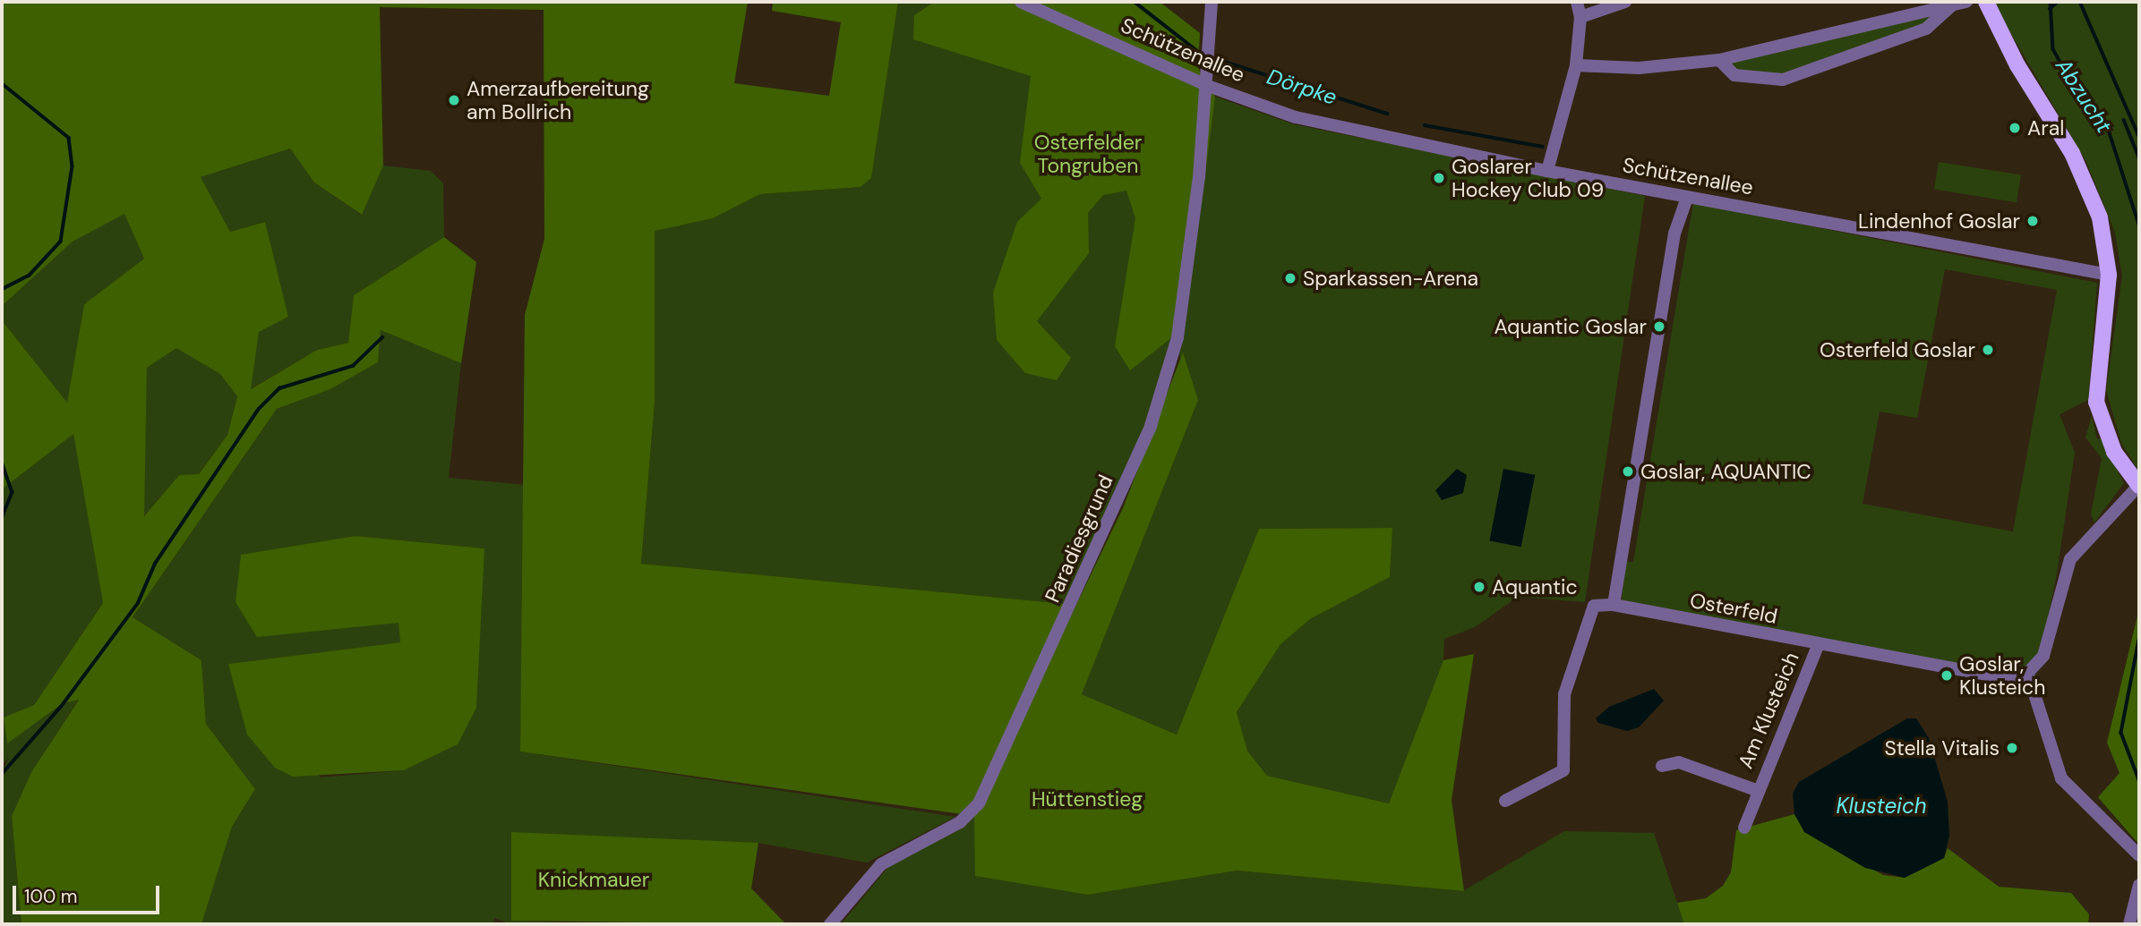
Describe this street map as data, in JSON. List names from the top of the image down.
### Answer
{
  "streets": {
    "street": [
      "Schützenallee",
      "Paradiesgrund",
      "Osterfeld",
      "Am Klusteich"
    ]
  },
  "crossings": [
    ["Schützenallee", "Paradiesgrund"],
    ["Osterfeld", "Am Klusteich"]
  ],
  "water": ["Dörpke", "Abzucht", "Klusteich"],
  "parks": ["Osterfelder Tongruben", "Hüttenstieg", "Knickmauer"],
  "places": [
    "Amerzaufbereitung am Bollrich",
    "Aral",
    "Goslarer Hockey Club 09",
    "Lindenhof Goslar",
    "Sparkassen-Arena",
    "Aquantic Goslar",
    "Osterfeld Goslar",
    "Goslar, AQUANTIC",
    "Aquantic",
    "Goslar, Klusteich",
    "Stella Vitalis"
  ],
  "scale_bar": "100 m"
}
